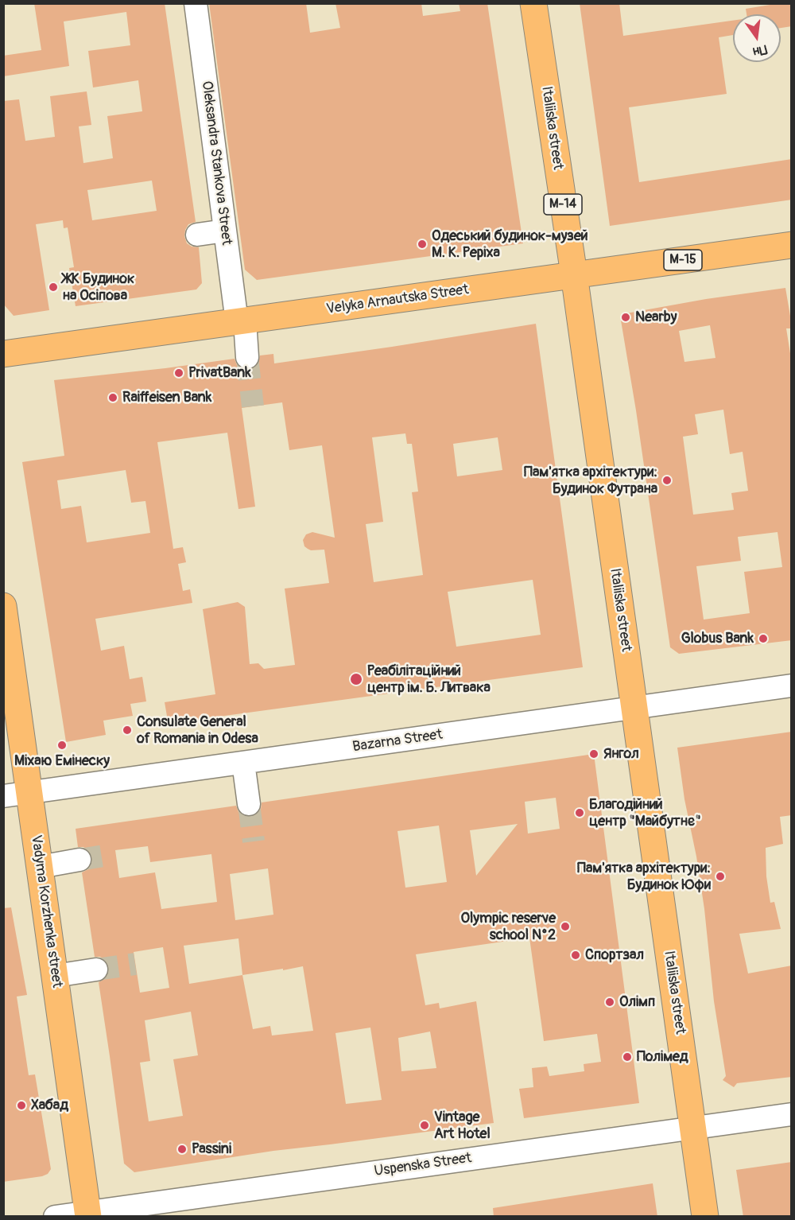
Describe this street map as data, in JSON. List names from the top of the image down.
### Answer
{
  "streets": {
    "main road": [
      "Italiiska street",
      "М-14",
      "М-15",
      "Velyka Arnautska Street",
      "Vadyma Korzhenka street"
    ],
    "street": ["Oleksandra Stankova Street", "Bazarna Street", "Uspenska Street"]
  },
  "crossings": [
    ["Italiiska street", "Velyka Arnautska Street"],
    ["Italiiska street", "Bazarna Street"],
    ["Italiiska street", "Uspenska Street"],
    ["Oleksandra Stankova Street", "Velyka Arnautska Street"],
    ["Bazarna Street", "Vadyma Korzhenka street"],
    ["Vadyma Korzhenka street", "Uspenska Street"]
  ],
  "places": [
    "Одеський будинок-музей М. К. Реріха",
    "ЖК Будинок на Осіпова",
    "Nearby",
    "PrivatBank",
    "Raiffeisen Bank",
    "Пам'ятка архітектури: Будинок Футрана",
    "Globus Bank",
    "Реабілітаційний центр ім. Б. Литвака",
    "Consulate General of Romania in Odesa",
    "Міхаю Емінеску",
    "Янгол",
    "Благодійний центр \"Майбутнє\"",
    "Пам'ятка архітектури: Будинок Юфи",
    "Olympic reserve school N°2",
    "Спортзал",
    "Олімп",
    "Полімед",
    "Хабад",
    "Vintage Art Hotel",
    "Passini"
  ],
  "north": "bottom"
}
